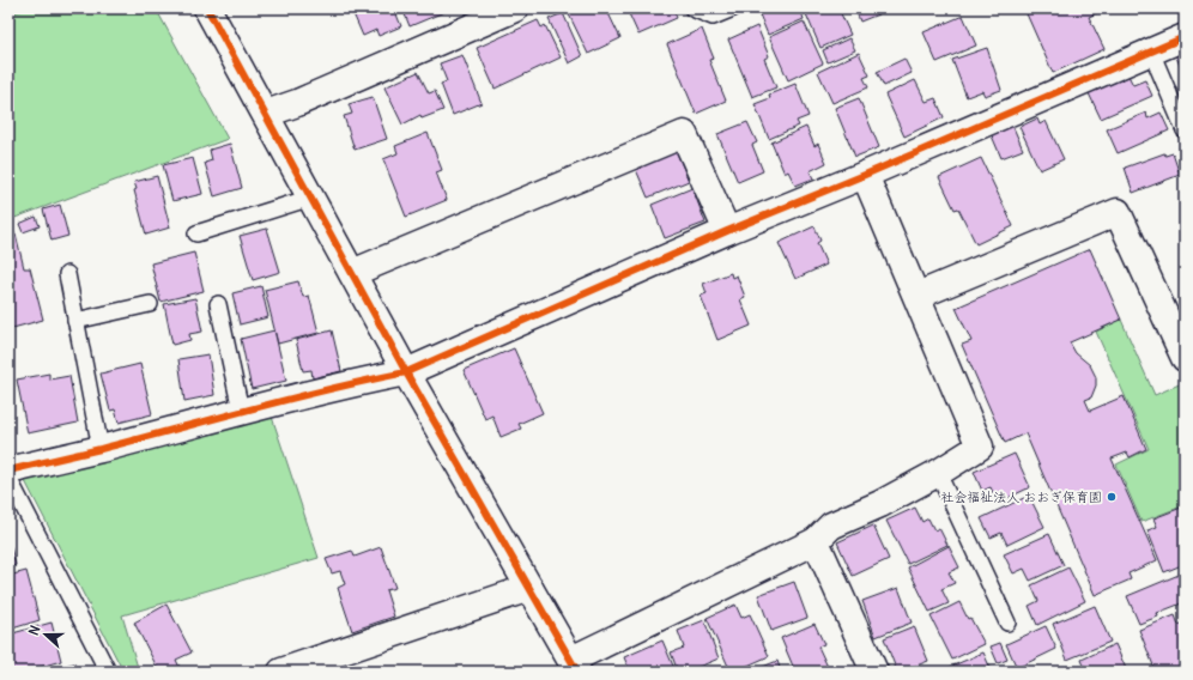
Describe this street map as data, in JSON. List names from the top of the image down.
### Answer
{
  "places": ["社会福祉法人 おおぎ保育園"],
  "north": "left"
}
